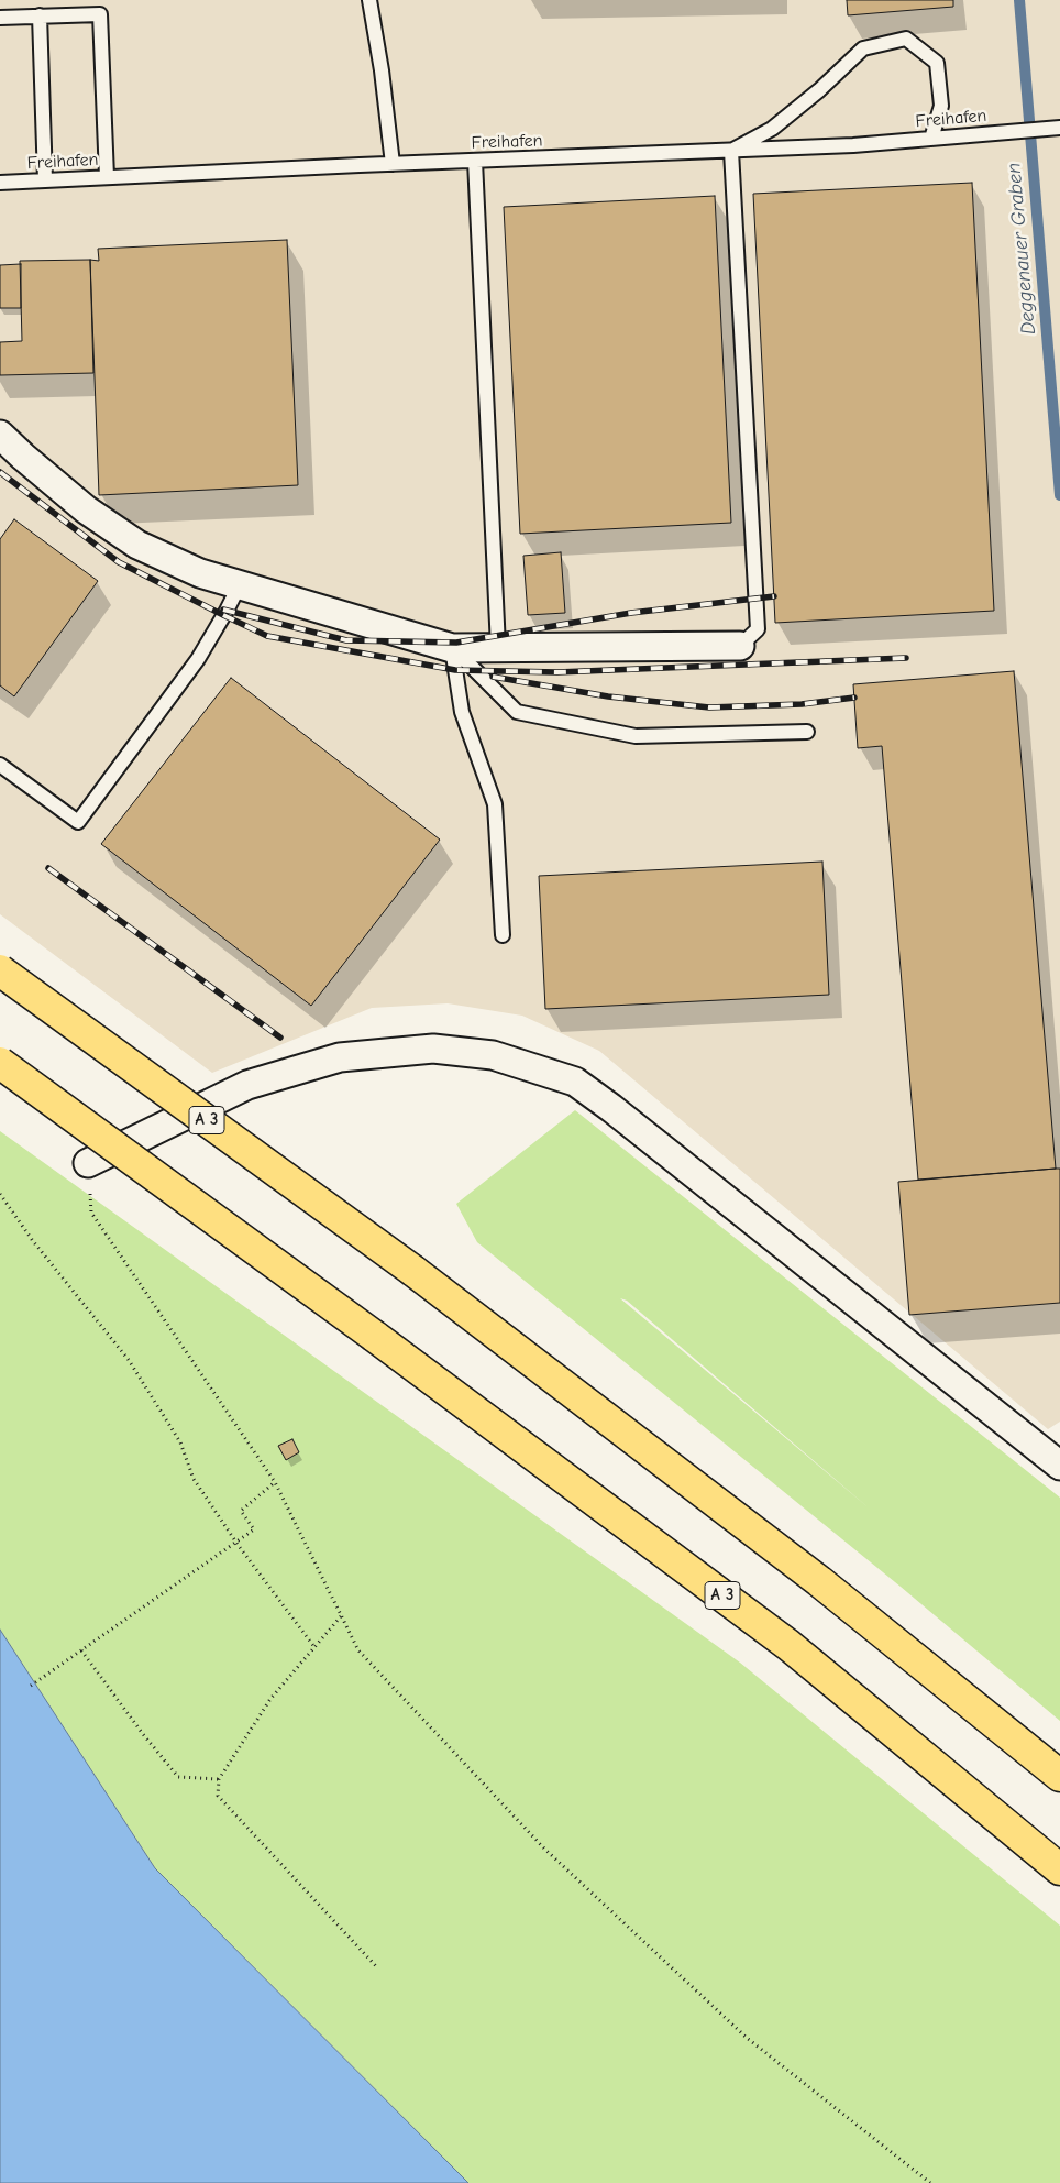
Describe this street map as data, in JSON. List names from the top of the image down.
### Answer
{
  "streets": {
    "highway": ["A 3"],
    "lane": ["Freihafen"]
  },
  "water": ["Deggenauer Graben"]
}
